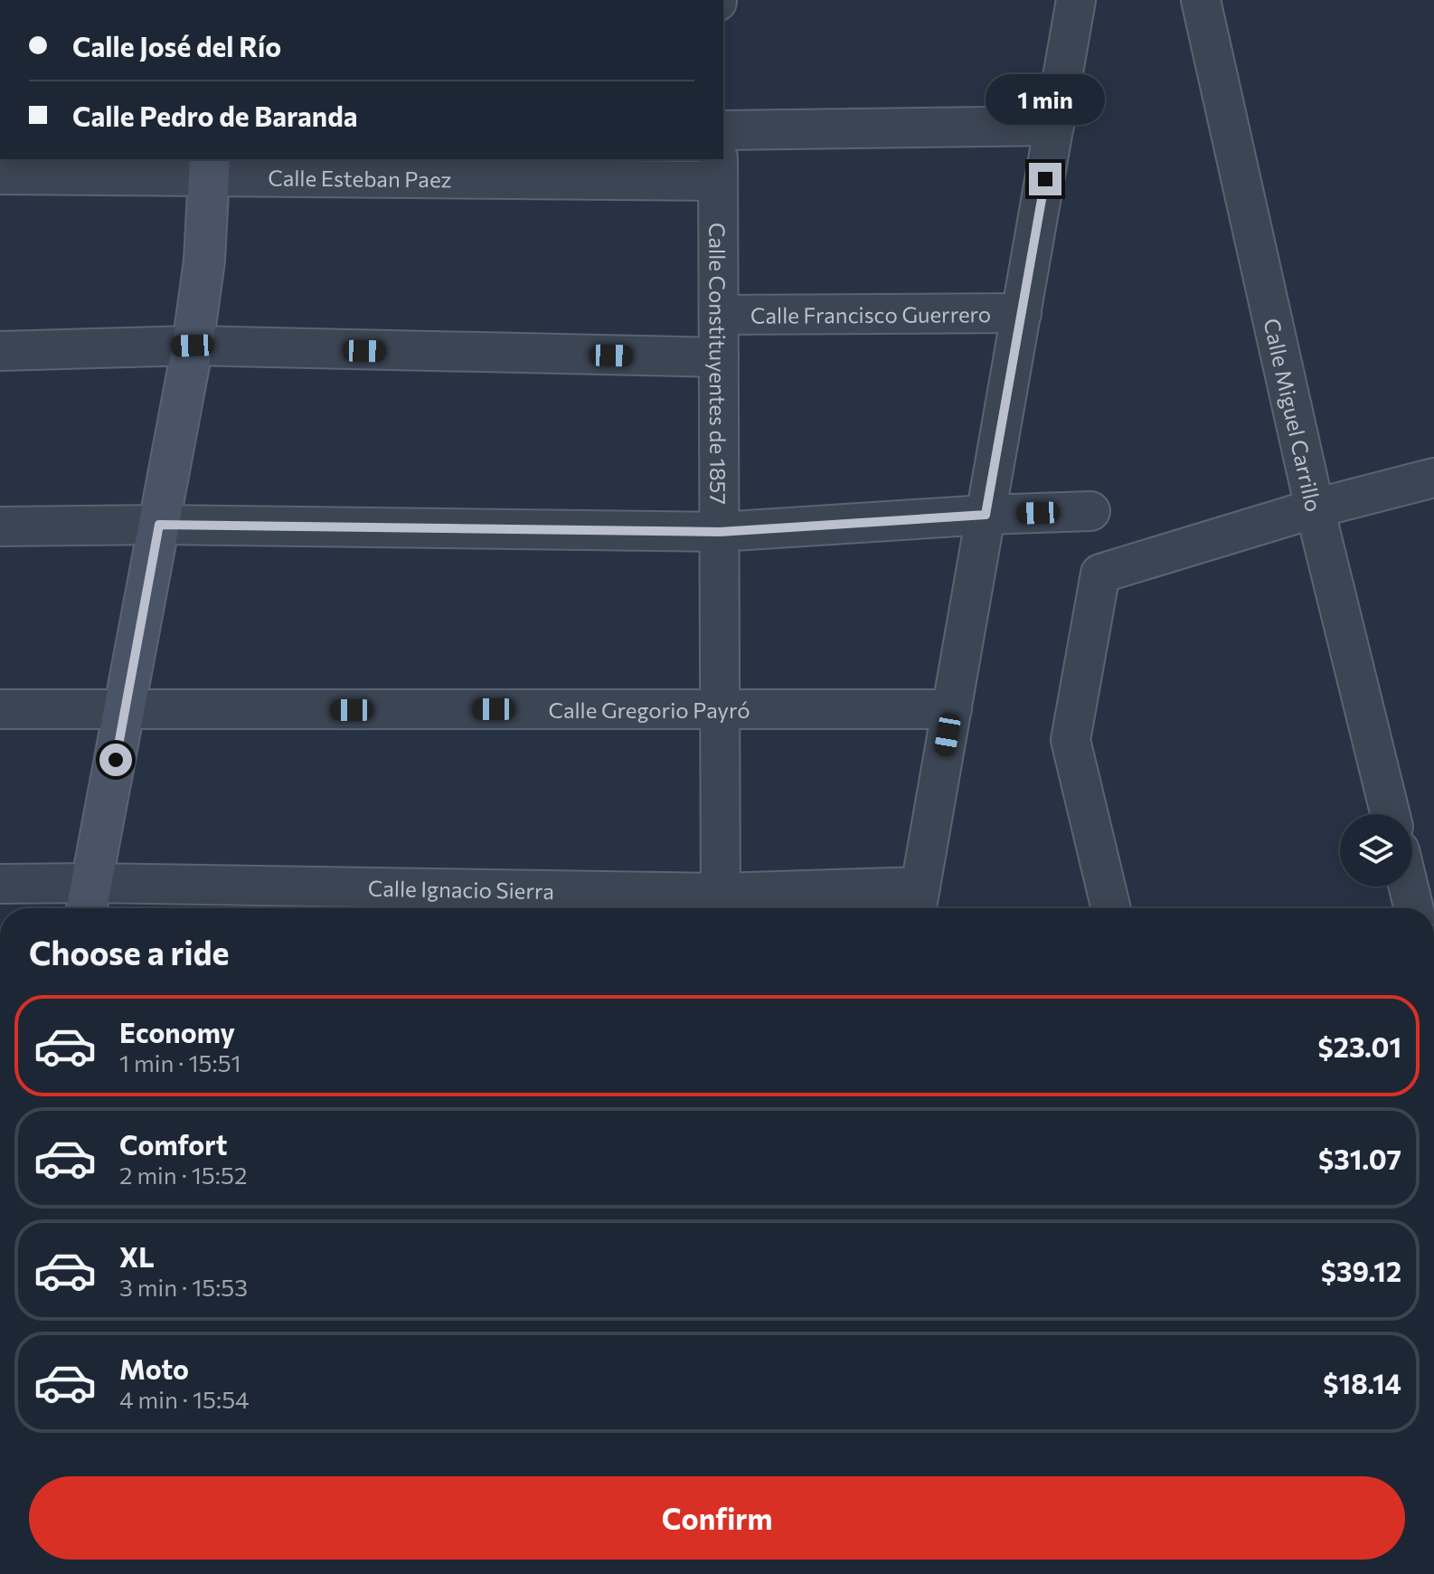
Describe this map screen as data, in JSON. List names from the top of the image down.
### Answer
{
  "streets": {
    "street": [
      "Calle Esteban Paez",
      "Calle Francisco Guerrero",
      "Calle Constituyentes de 1857",
      "Calle Miguel Carrillo",
      "Calle Gregorio Payró",
      "Calle Ignacio Sierra"
    ]
  },
  "crossings": [
    ["Calle Esteban Paez", "Calle Constituyentes de 1857"],
    ["Calle Francisco Guerrero", "Calle Constituyentes de 1857"],
    ["Calle Constituyentes de 1857", "Calle Gregorio Payró"],
    ["Calle Constituyentes de 1857", "Calle Ignacio Sierra"]
  ],
  "page": {
    "banner": ["Calle José del Río", "Calle Pedro de Baranda"],
    "bubble": "1 min",
    "heading": "Choose a ride",
    "list": [
      {
        "name": "Economy",
        "note": "1 min · 15:51",
        "value": "$23.01"
      },
      {
        "name": "Comfort",
        "note": "2 min · 15:52",
        "value": "$31.07"
      },
      {
        "name": "XL",
        "note": "3 min · 15:53",
        "value": "$39.12"
      },
      {
        "name": "Moto",
        "note": "4 min · 15:54",
        "value": "$18.14"
      }
    ],
    "buttons": "Confirm"
  }
}
